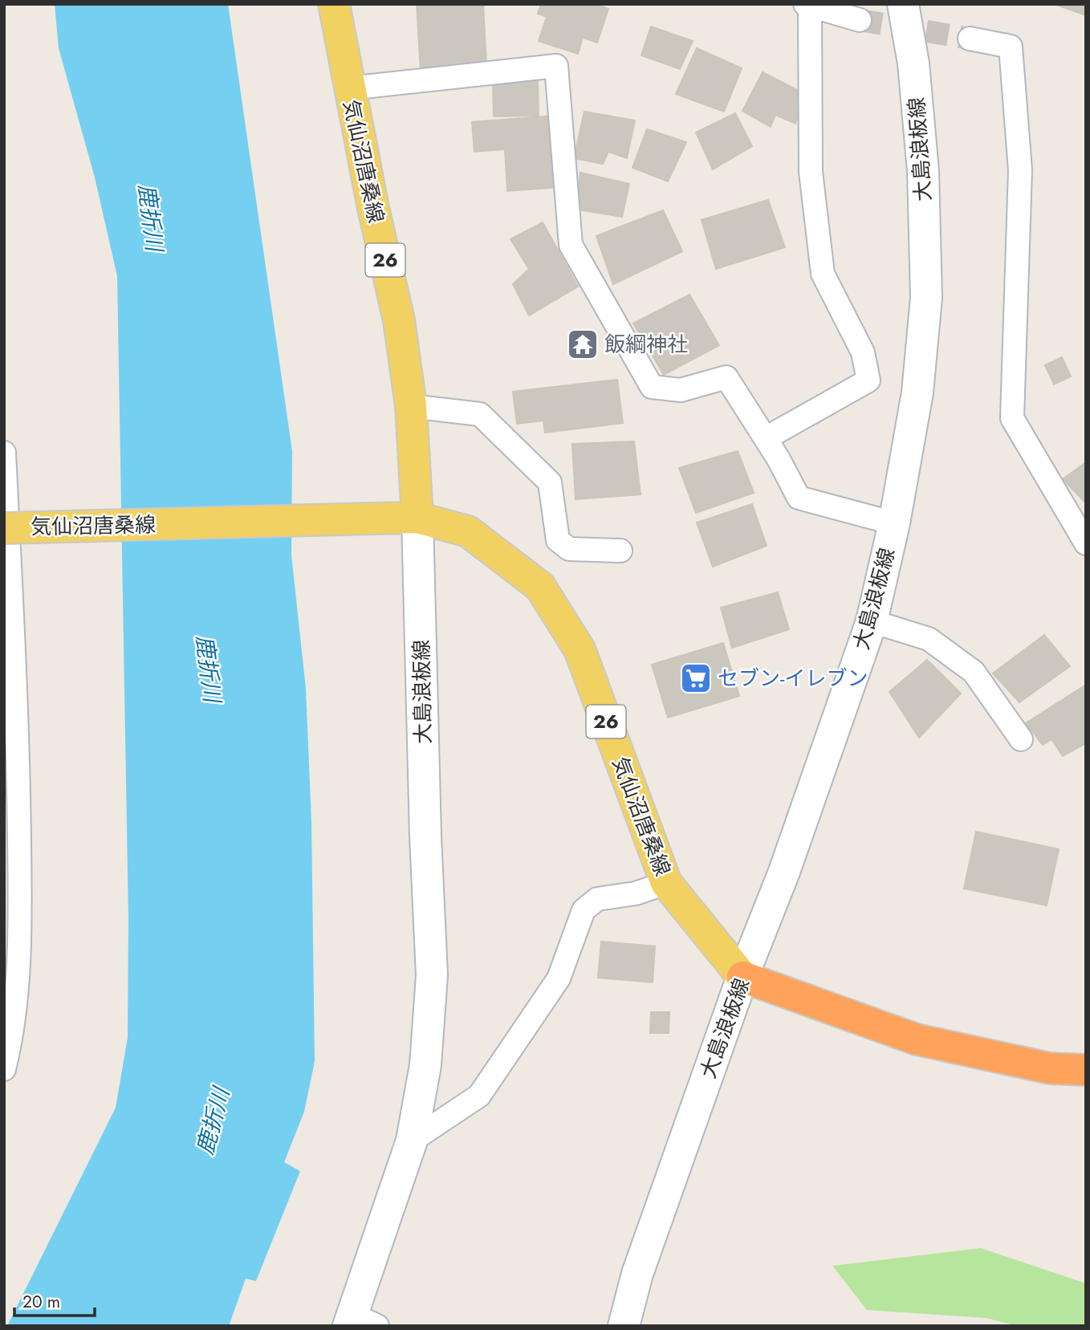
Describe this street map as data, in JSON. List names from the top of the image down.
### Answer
{
  "streets": {
    "main road": ["大島浪板線", "気仙沼唐桑線", "26"]
  },
  "crossings": [
    ["大島浪板線", "気仙沼唐桑線"]
  ],
  "water": ["鹿折川"],
  "places": {
    "temple": ["飯綱神社"],
    "supermarket": ["セブン-イレブン"]
  },
  "scale_bar": "20 m"
}
